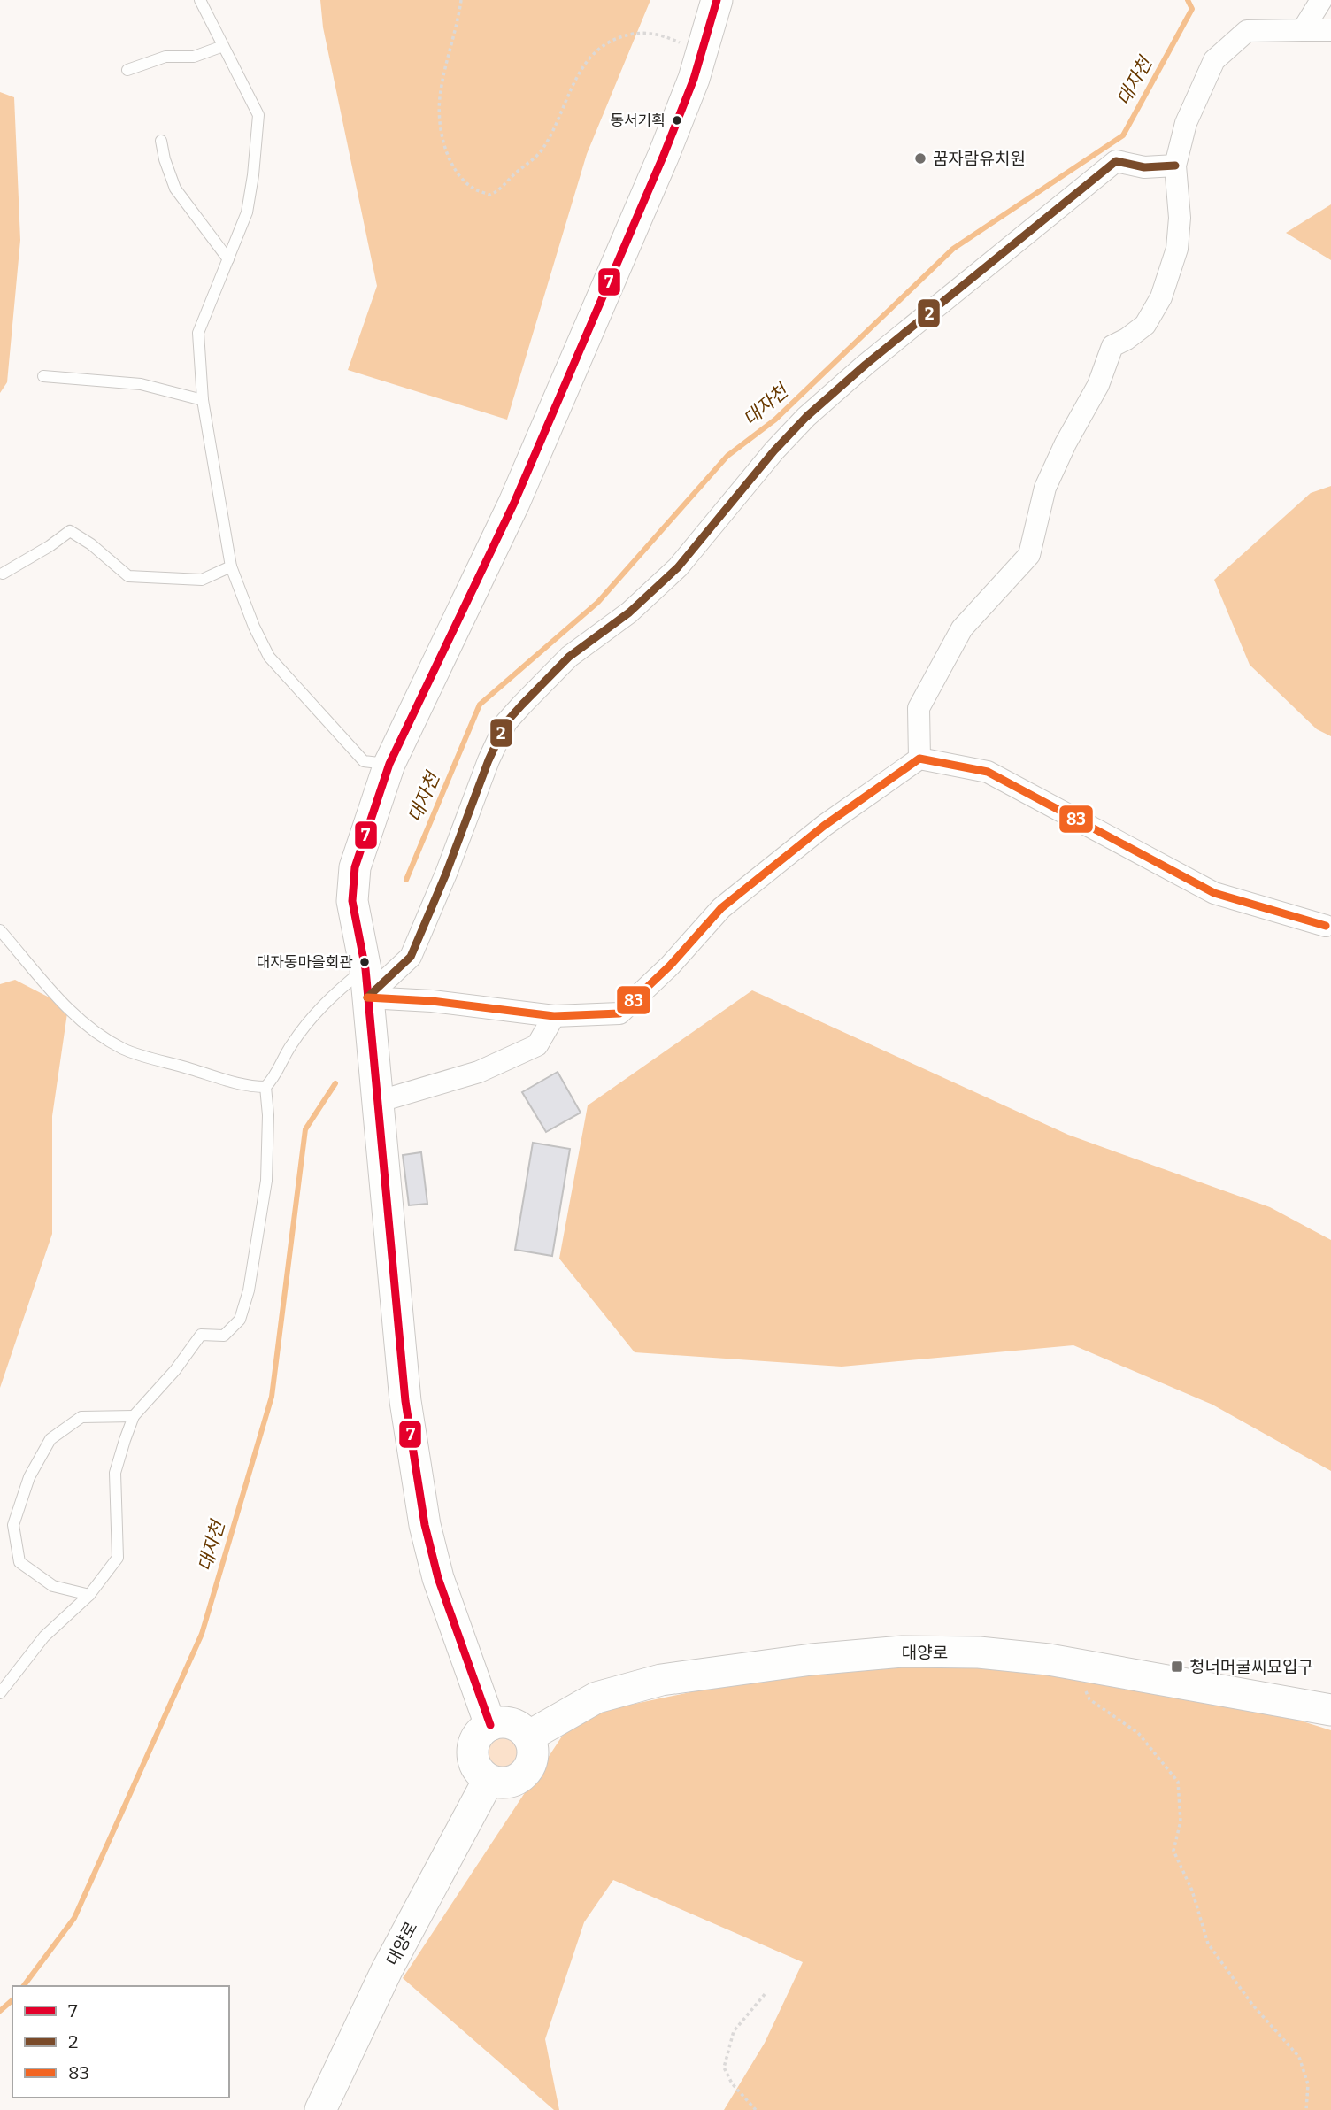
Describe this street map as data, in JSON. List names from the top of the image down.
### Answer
{
  "streets": {
    "street": ["대양로"]
  },
  "water": ["대자천"],
  "places": {
    "other": ["동서기획", "꿈자람유치원", "대자동마을회관"],
    "transit": ["청너머굴씨묘입구"]
  },
  "lines": ["transit line 7", "transit line 2", "transit line 83"],
  "legend": ["7", "2", "83"]
}
